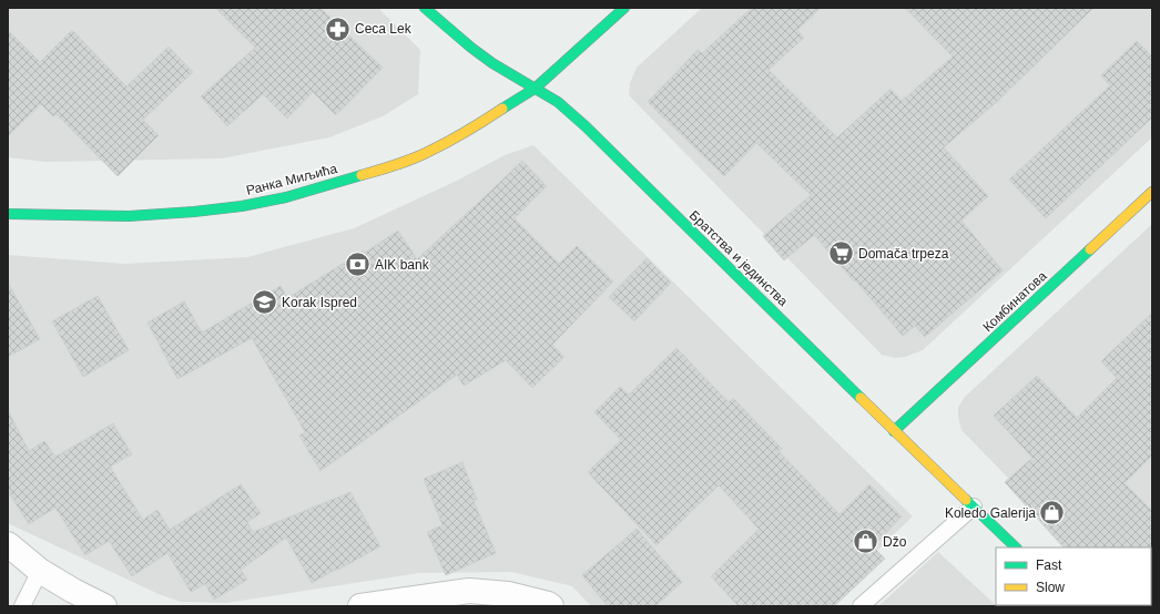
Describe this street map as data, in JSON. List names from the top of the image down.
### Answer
{
  "streets": {
    "street": ["Ранка Миљића", "Братства и јединства", "Комбинатова"]
  },
  "crossings": [
    ["Ранка Миљића", "Братства и јединства"],
    ["Братства и јединства", "Комбинатова"]
  ],
  "places": {
    "pharmacy": ["Ceca Lek"],
    "supermarket": ["Domača trpeza"],
    "bank": ["AIK bank"],
    "school or university": ["Korak Ispred"],
    "shop": ["Koledo Galerija", "Džo"]
  },
  "legend": ["Fast", "Slow"]
}
